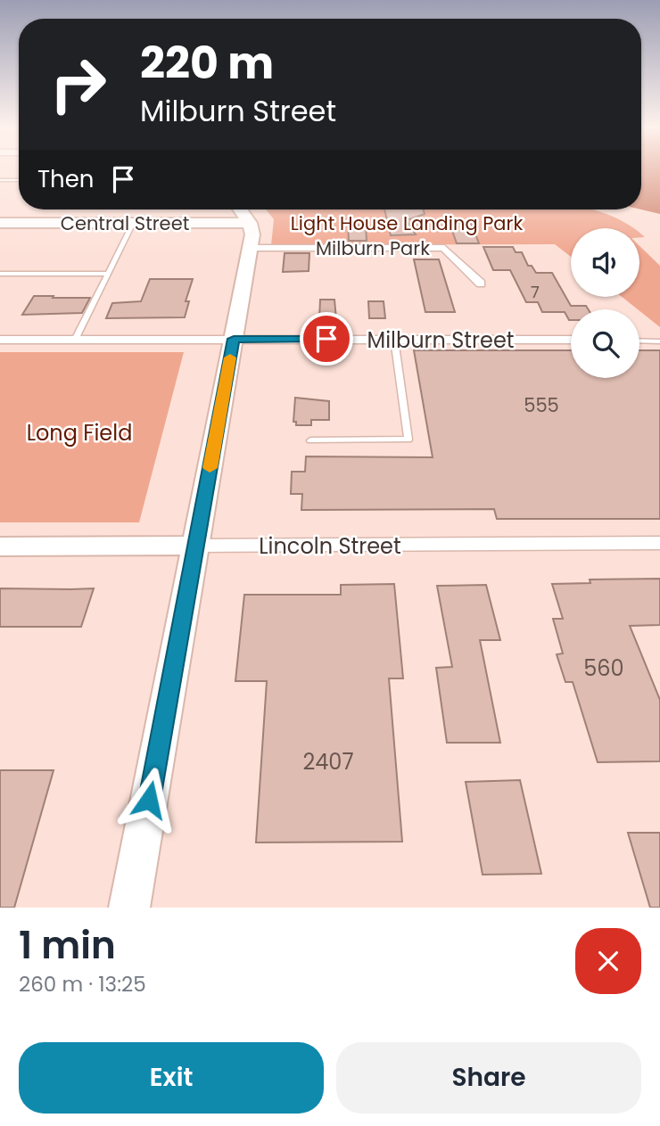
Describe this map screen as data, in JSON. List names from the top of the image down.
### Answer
{
  "streets": {
    "main road": ["Central Street", "Lincoln Street"],
    "street": ["Milburn Park", "Milburn Street"]
  },
  "parks": ["Light House Landing Park", "Long Field"],
  "house_numbers": [
    "7",
    "555",
    "560",
    "2407"
  ],
  "page": {
    "turn": ["220 m", "Milburn Street"],
    "then": "Then",
    "heading": ["1 min", "260 m · 13:25"],
    "buttons": ["Exit", "Share"]
  }
}
